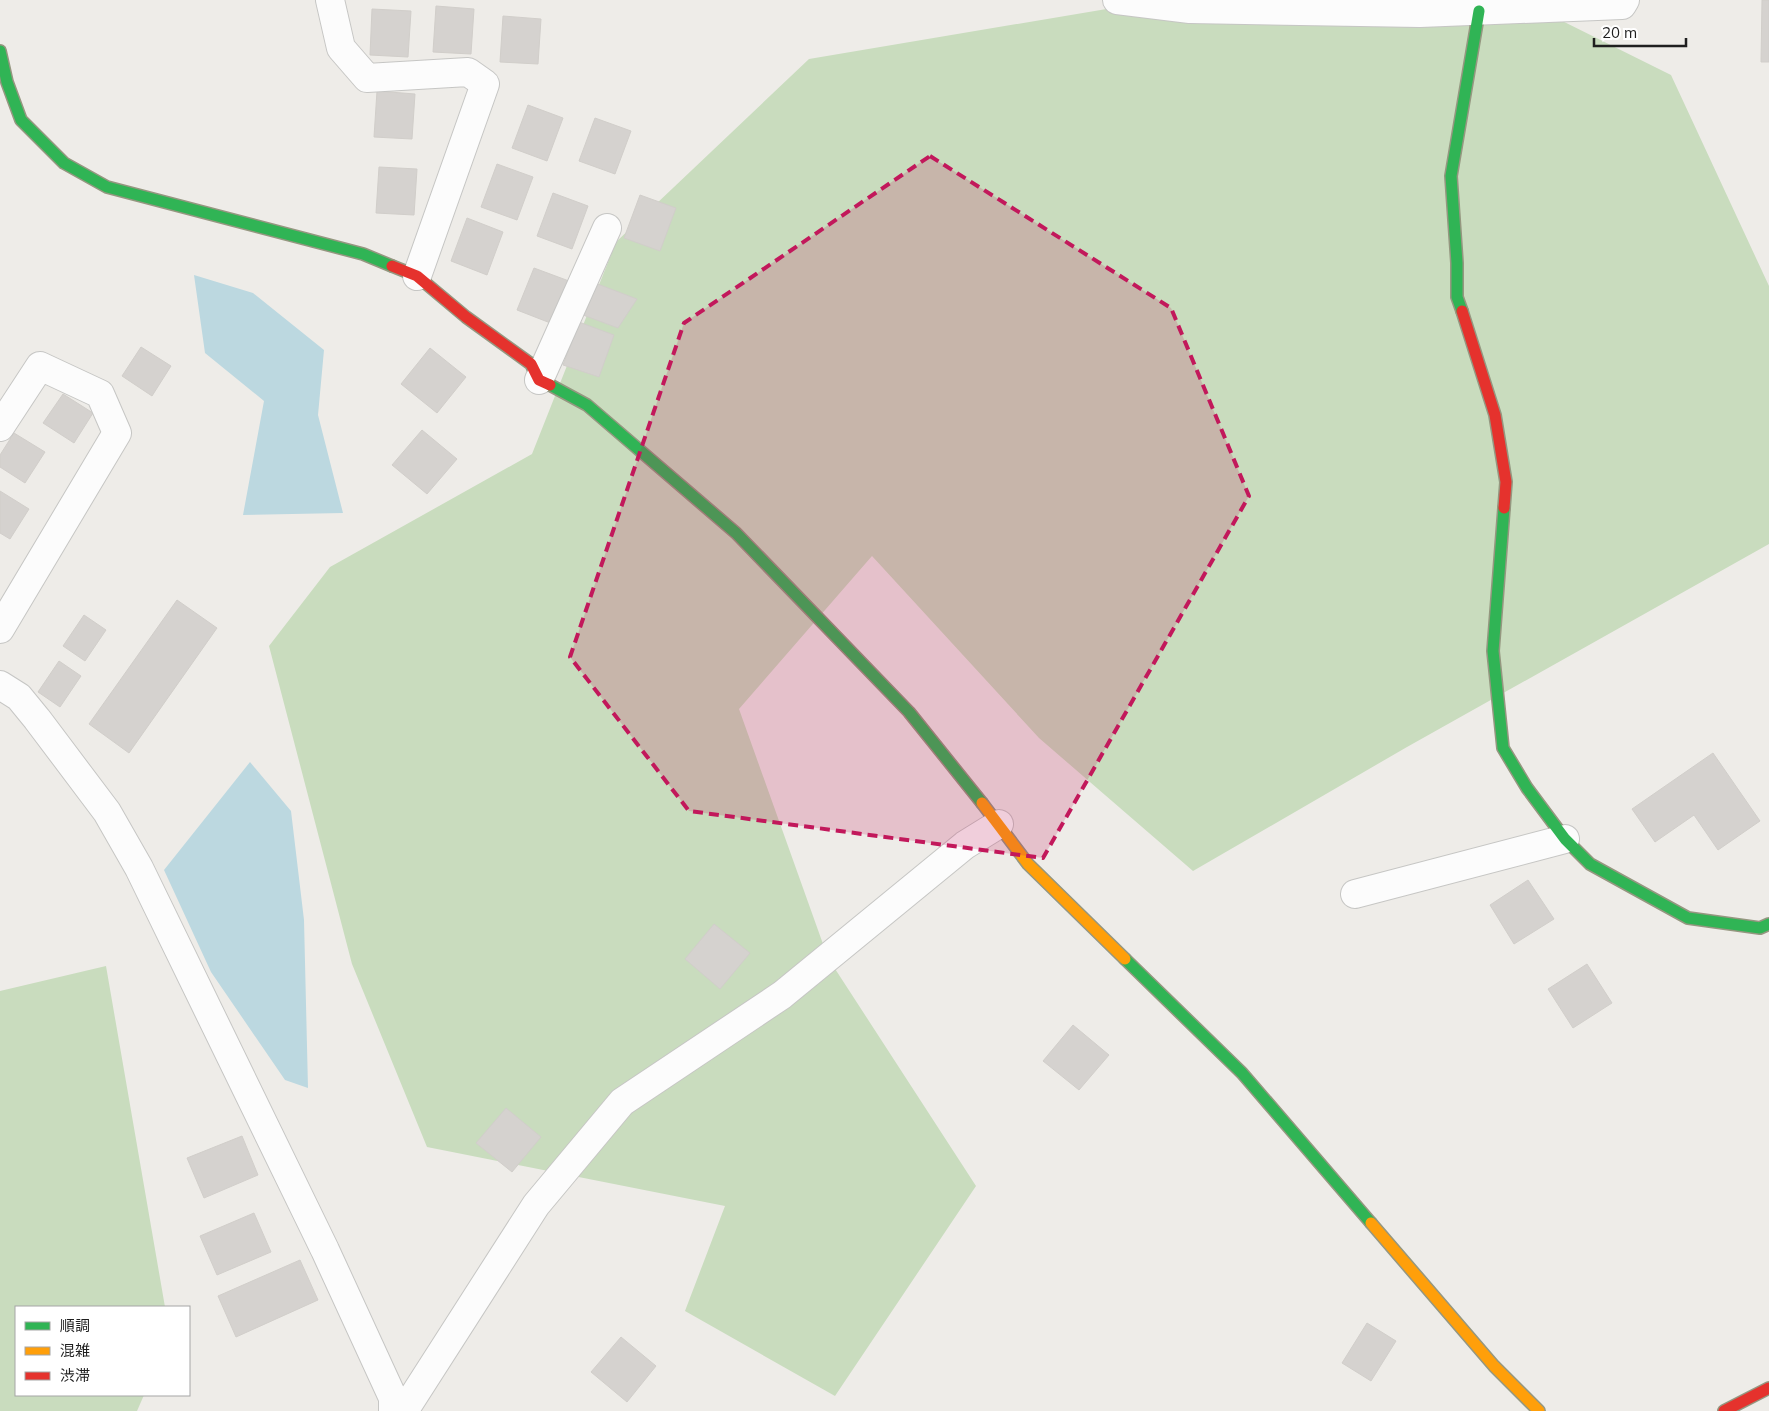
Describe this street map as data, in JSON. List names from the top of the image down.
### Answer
{
  "legend": ["順調", "混雑", "渋滞"],
  "scale_bar": "20 m"
}
